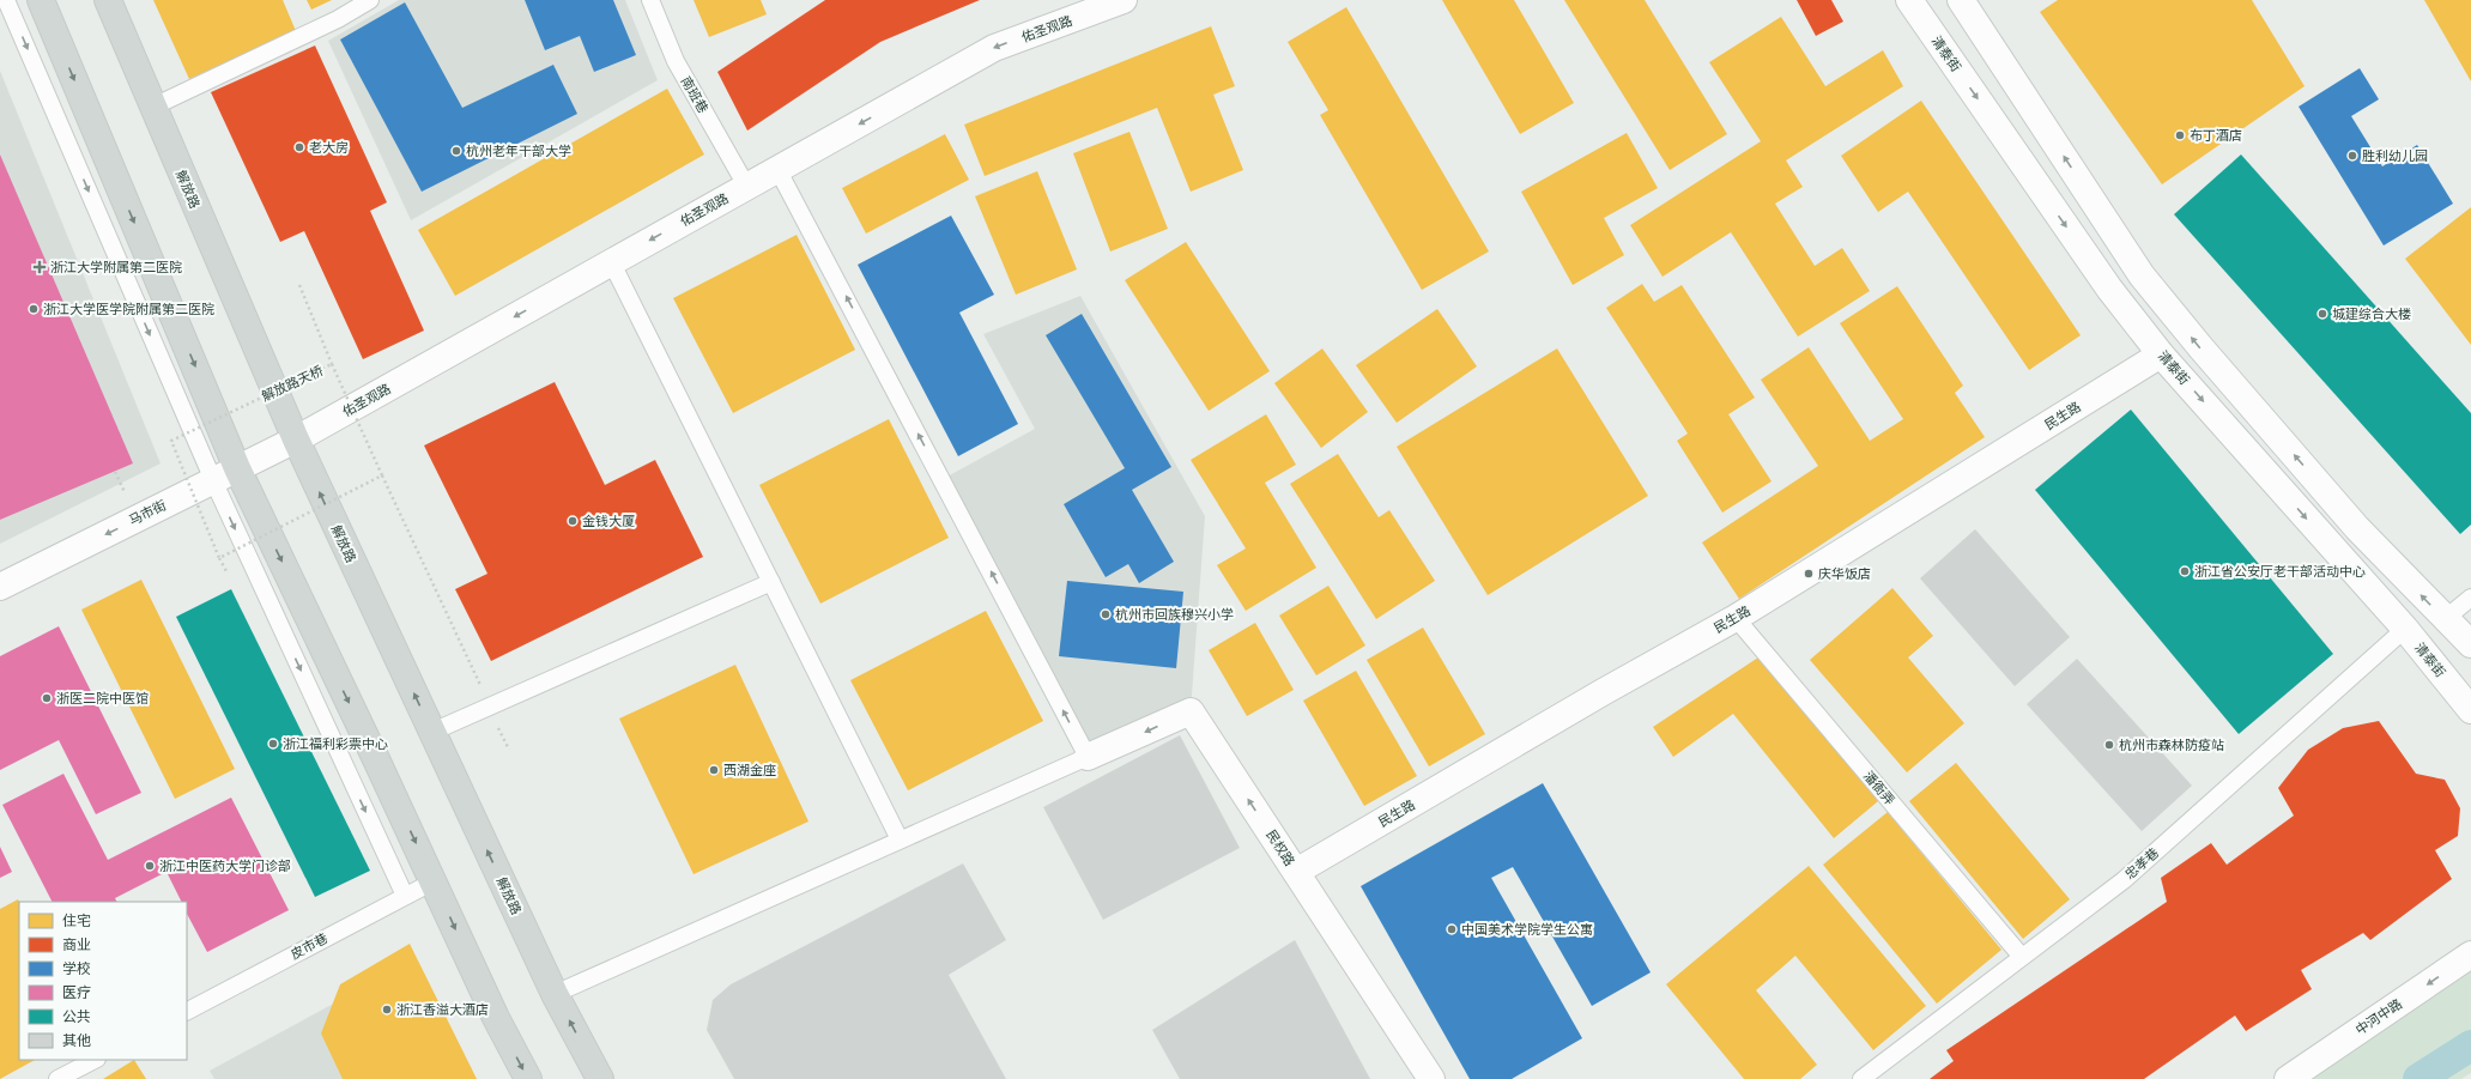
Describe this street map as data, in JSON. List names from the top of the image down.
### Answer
{
  "streets": {
    "main road": ["解放路"],
    "street": [
      "佑圣观路",
      "清泰街",
      "民生路",
      "马市街",
      "民权路",
      "中河中路"
    ],
    "lane": [
      "南班巷",
      "潘衙弄",
      "忠孝巷",
      "皮市巷"
    ],
    "path": ["解放路天桥"]
  },
  "crossings": [
    ["佑圣观路", "南班巷"],
    ["佑圣观路", "解放路"],
    ["佑圣观路", "马市街"],
    ["清泰街", "民生路"],
    ["清泰街", "忠孝巷"],
    ["解放路", "马市街"],
    ["民生路", "潘衙弄"],
    ["民生路", "民权路"],
    ["潘衙弄", "忠孝巷"]
  ],
  "one_way": ["佑圣观路", "马市街", "中河中路"],
  "places": {
    "other": [
      "布丁酒店",
      "老大房",
      "杭州老年干部大学",
      "胜利幼儿园",
      "浙江大学医学院附属第二医院",
      "城建综合大楼",
      "金钱大厦",
      "浙江省公安厅老干部活动中心",
      "庆华饭店",
      "杭州市回族穆兴小学",
      "浙医二院中医馆",
      "浙江福利彩票中心",
      "杭州市森林防疫站",
      "西湖金座",
      "浙江中医药大学门诊部",
      "中国美术学院学生公寓",
      "浙江香溢大酒店"
    ],
    "health": ["浙江大学附属第二医院"]
  },
  "legend": [
    "住宅",
    "商业",
    "学校",
    "医疗",
    "公共",
    "其他"
  ]
}
